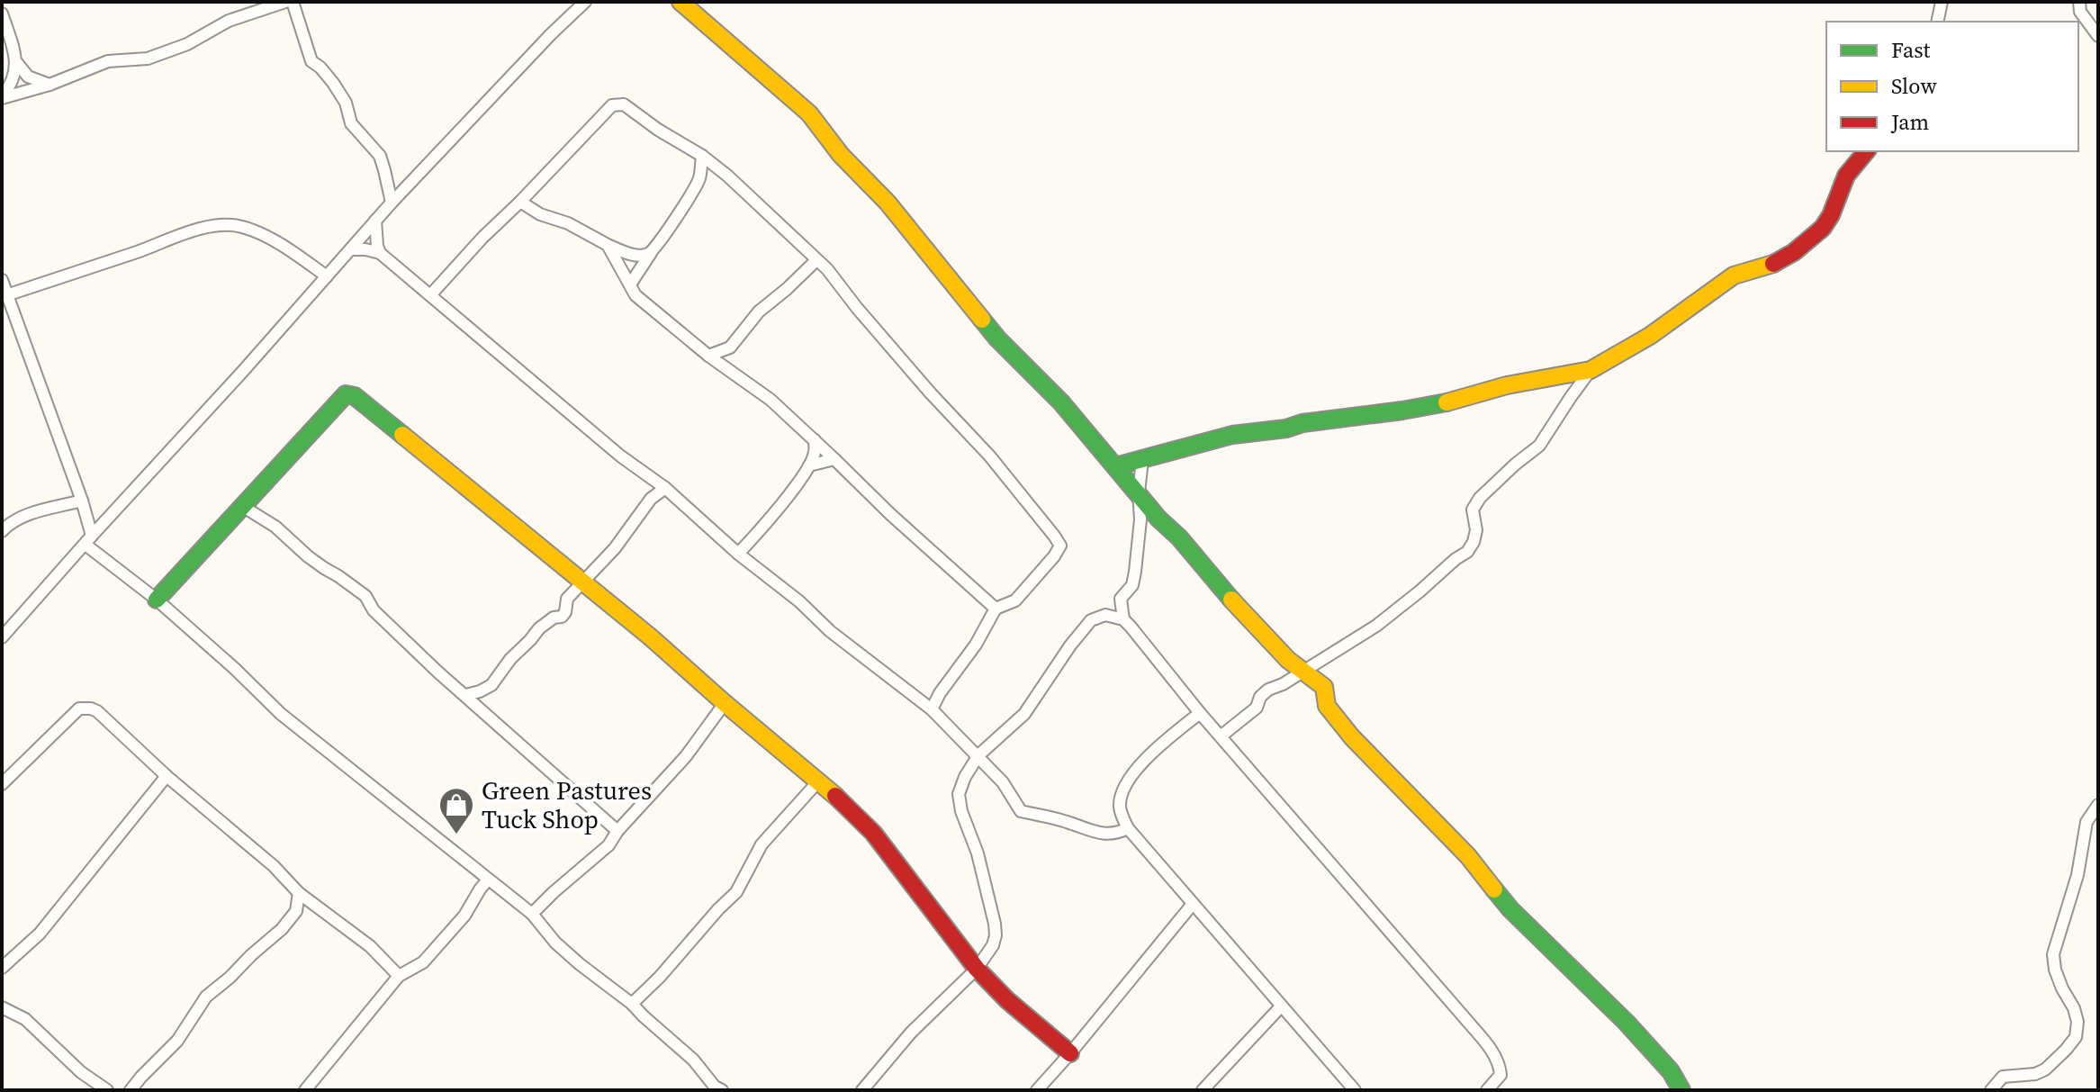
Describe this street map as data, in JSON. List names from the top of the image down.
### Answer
{
  "places": {
    "shop": ["Green Pastures Tuck Shop"]
  },
  "legend": ["Fast", "Slow", "Jam"]
}
